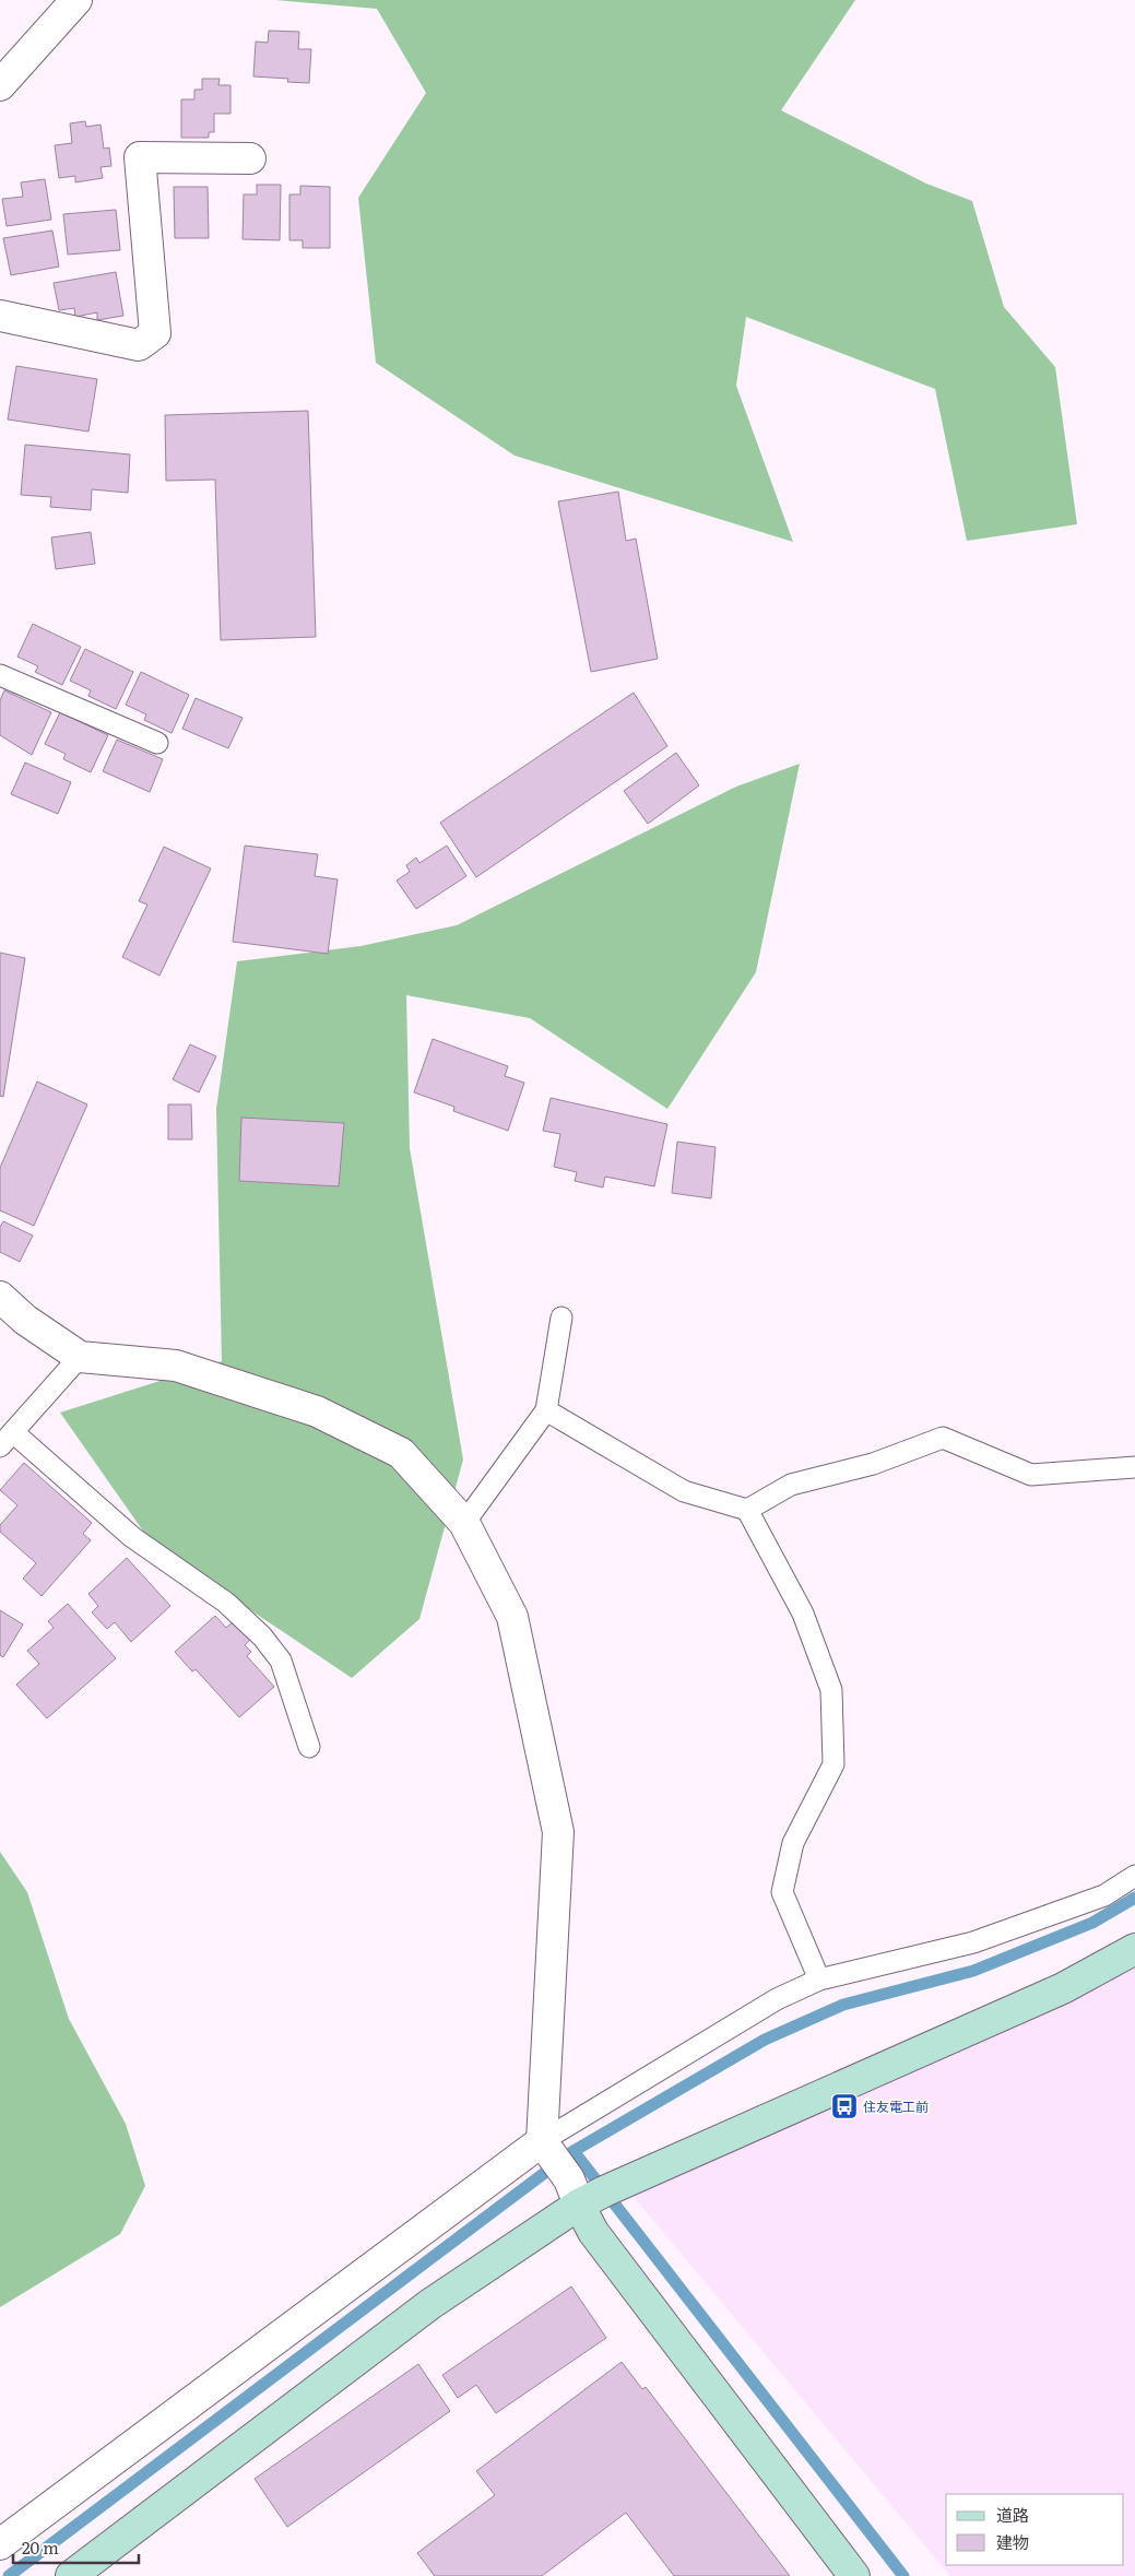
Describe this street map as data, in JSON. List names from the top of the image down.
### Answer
{
  "places": {
    "bus stop": ["住友電工前"]
  },
  "legend": ["道路", "建物"],
  "scale_bar": "20 m"
}
